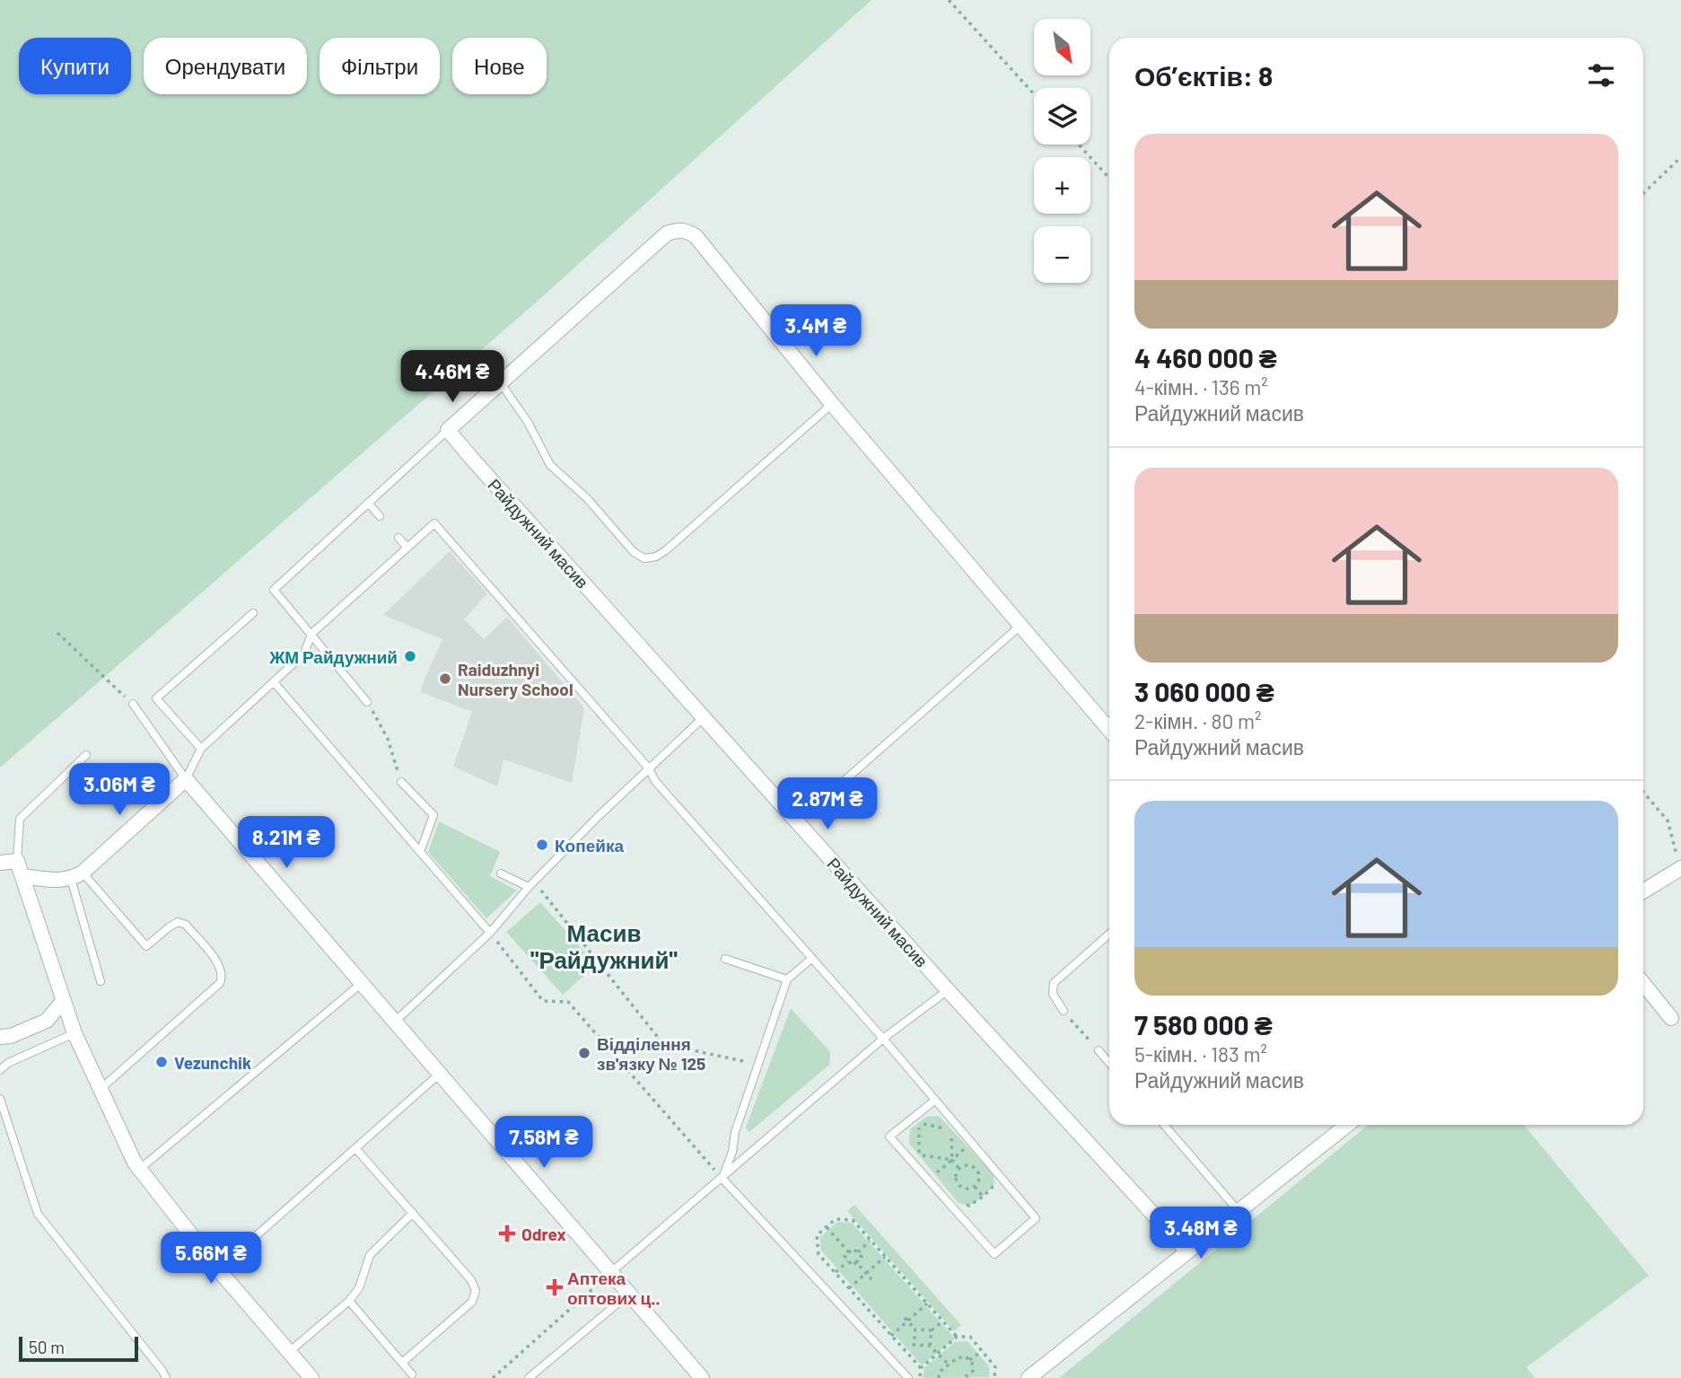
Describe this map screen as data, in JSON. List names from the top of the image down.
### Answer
{
  "streets": {
    "street": ["Райдужний масив"]
  },
  "districts": ["Масив \"Райдужний\""],
  "places": {
    "other": [
      "ЖМ Райдужний",
      "Raiduzhnyi Nursery School",
      "Копейка",
      "Відділення зв'язку № 125",
      "Vezunchik"
    ],
    "health": ["Odrex", "Аптека оптових ц‥"]
  },
  "scale_bar": "50 m",
  "north": "bottom right",
  "page": {
    "map_buttons": ["+", "−"],
    "chip": [
      "Купити",
      "Орендувати",
      "Фільтри",
      "Нове"
    ],
    "heading": "Об’єктів: 8",
    "list": [
      {
        "name": "4 460 000 ₴",
        "note": "4-кімн. · 136 m² · Райдужний масив"
      },
      {
        "name": "3 060 000 ₴",
        "note": "2-кімн. · 80 m² · Райдужний масив"
      },
      {
        "name": "7 580 000 ₴",
        "note": "5-кімн. · 183 m² · Райдужний масив"
      }
    ],
    "price": [
      "3.4M ₴",
      "4.46M ₴",
      "3.06M ₴",
      "2.87M ₴",
      "8.21M ₴",
      "7.58M ₴",
      "3.48M ₴",
      "5.66M ₴"
    ],
    "scale": "50 m"
  }
}
